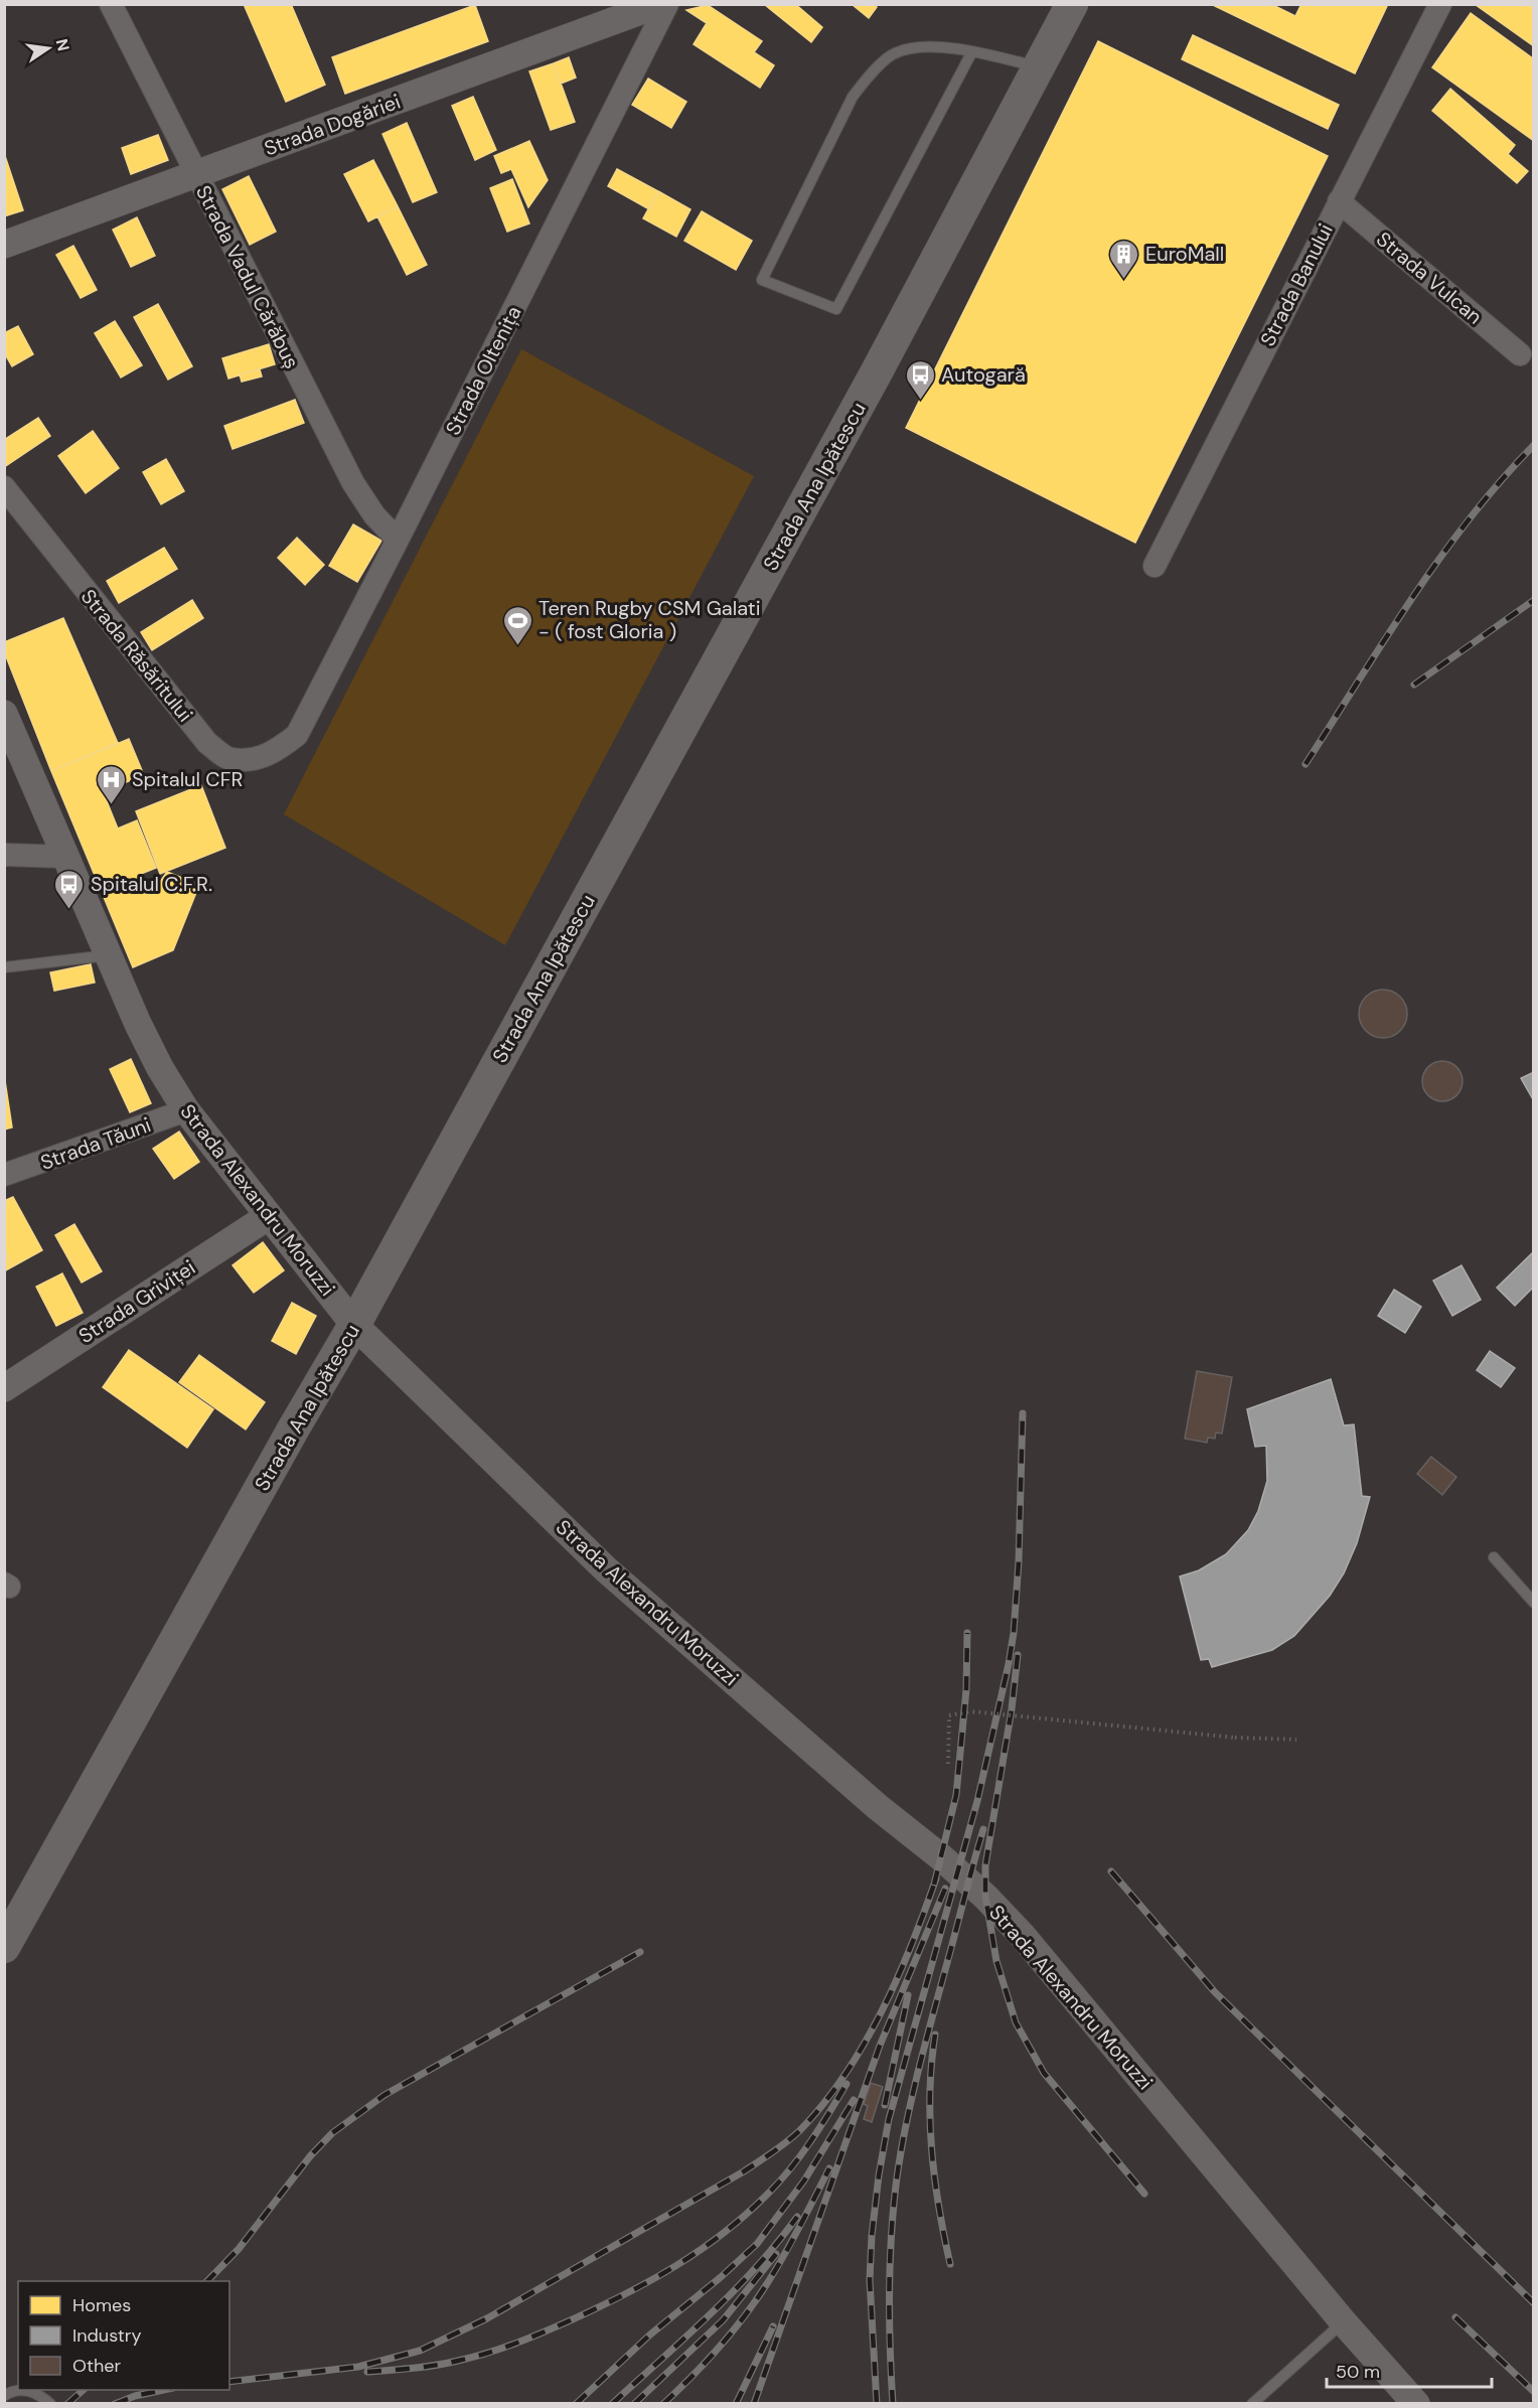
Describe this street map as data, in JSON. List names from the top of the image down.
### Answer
{
  "streets": {
    "main road": ["Strada Ana Ipătescu"],
    "street": [
      "Strada Dogăriei",
      "Strada Vadul Cărăbuș",
      "Strada Vulcan",
      "Strada Banului",
      "Strada Oltenița",
      "Strada Răsăritului",
      "Strada Tăuni",
      "Strada Alexandru Moruzzi",
      "Strada Griviței"
    ]
  },
  "crossings": [
    ["Strada Dogăriei", "Strada Vadul Cărăbuș"],
    ["Strada Vadul Cărăbuș", "Strada Oltenița"],
    ["Strada Vulcan", "Strada Banului"],
    ["Strada Oltenița", "Strada Răsăritului"],
    ["Strada Ana Ipătescu", "Strada Alexandru Moruzzi"],
    ["Strada Tăuni", "Strada Alexandru Moruzzi"],
    ["Strada Alexandru Moruzzi", "Strada Griviței"]
  ],
  "places": {
    "building": ["EuroMall"],
    "bus stop": ["Autogară", "Spitalul C.F.R."],
    "sports": ["Teren Rugby CSM Galati - ( fost Gloria )"],
    "hospital": ["Spitalul CFR"]
  },
  "legend": ["Homes", "Industry", "Other"],
  "scale_bar": "50 m",
  "north": "right"
}
